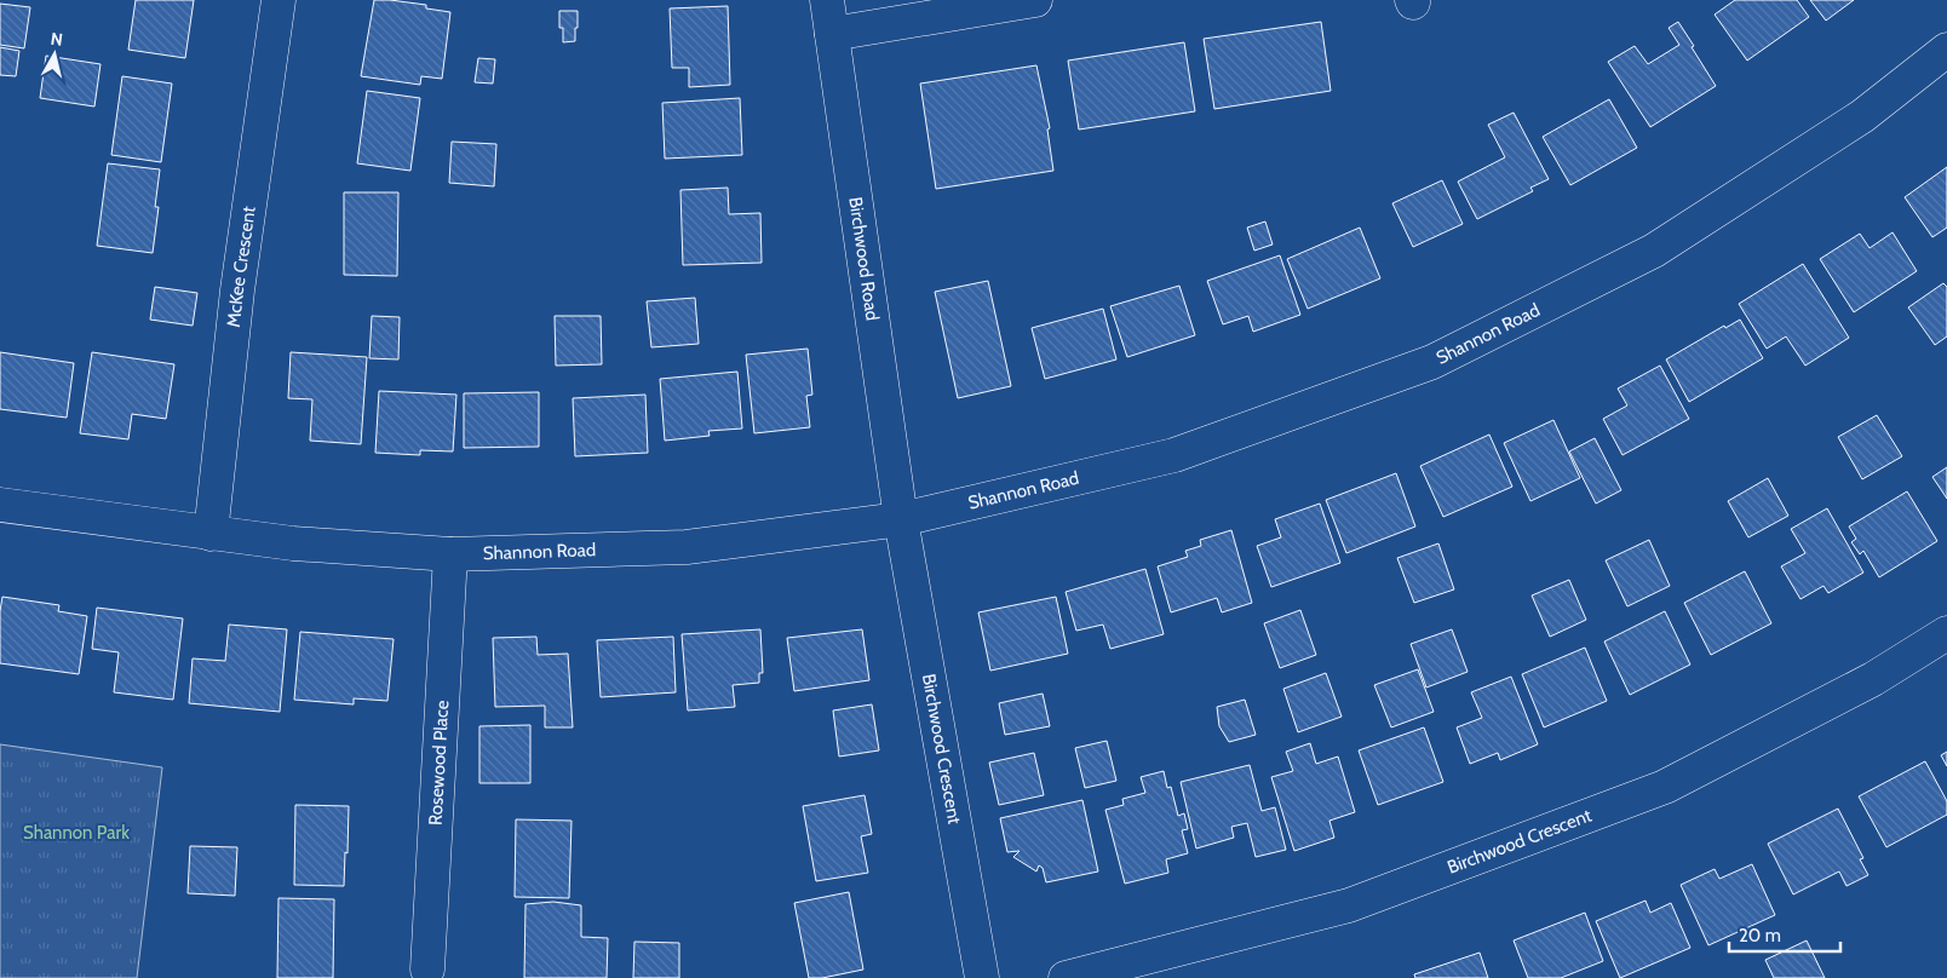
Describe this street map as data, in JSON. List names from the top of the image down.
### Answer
{
  "streets": {
    "street": [
      "Birchwood Road",
      "McKee Crescent",
      "Shannon Road",
      "Birchwood Crescent",
      "Rosewood Place"
    ]
  },
  "crossings": [
    ["Birchwood Road", "Shannon Road"],
    ["Birchwood Road", "Birchwood Crescent"],
    ["McKee Crescent", "Shannon Road"],
    ["Shannon Road", "Birchwood Crescent"],
    ["Shannon Road", "Rosewood Place"]
  ],
  "parks": ["Shannon Park"],
  "scale_bar": "20 m",
  "north": "top"
}
